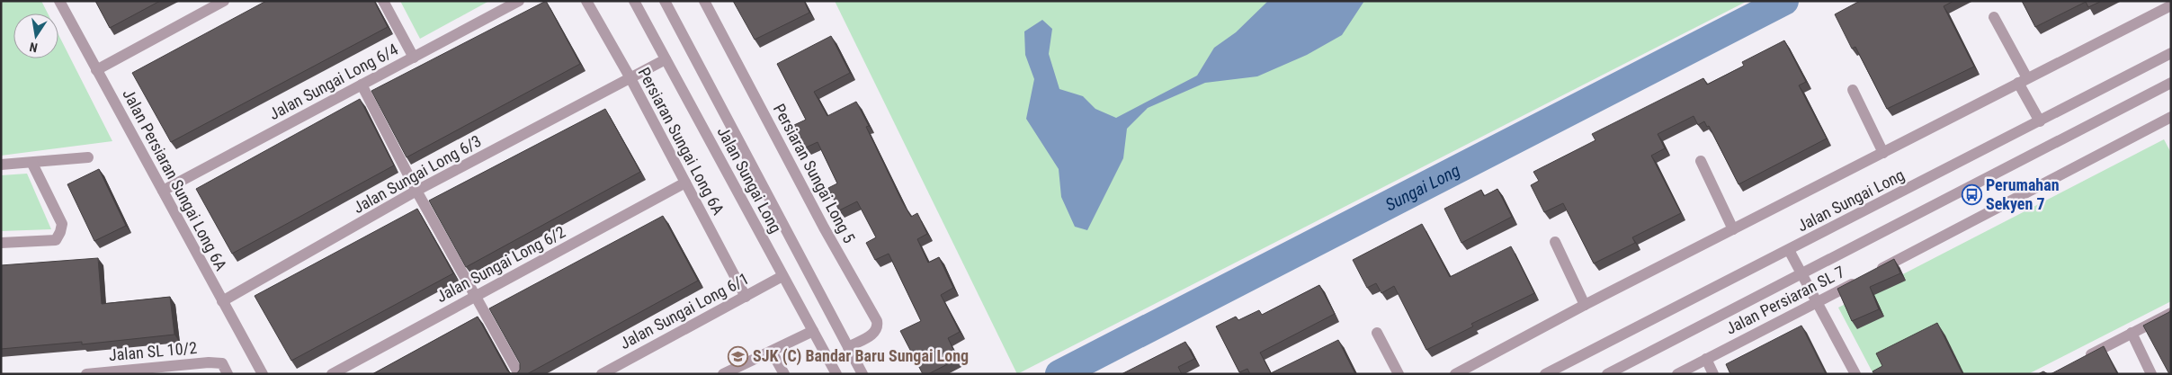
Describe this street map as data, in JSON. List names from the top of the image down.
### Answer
{
  "streets": {
    "street": [
      "Jalan Sungai Long 6/4",
      "Persiaran Sungai Long 6A",
      "Persiaran Sungai Long 5",
      "Jalan Sungai Long 6/3",
      "Jalan Persiaran Sungai Long 6A",
      "Jalan Sungai Long",
      "Jalan Sungai Long 6/2",
      "Jalan Persiaran SL 7",
      "Jalan Sungai Long 6/1",
      "Jalan SL 10/2"
    ]
  },
  "crossings": [
    ["Jalan Sungai Long 6/4", "Jalan Persiaran Sungai Long 6A"],
    ["Persiaran Sungai Long 6A", "Jalan Sungai Long 6/3"],
    ["Persiaran Sungai Long 6A", "Jalan Sungai Long 6/2"],
    ["Persiaran Sungai Long 6A", "Jalan Sungai Long 6/1"],
    ["Persiaran Sungai Long 5", "Jalan Sungai Long"],
    ["Jalan Sungai Long 6/3", "Jalan Persiaran Sungai Long 6A"],
    ["Jalan Sungai Long 6/3", "Jalan Sungai Long"],
    ["Jalan Sungai Long", "Jalan Sungai Long 6/1"]
  ],
  "water": ["Sungai Long"],
  "places": {
    "bus stop": ["Perumahan Sekyen 7"],
    "school or university": ["SJK (C) Bandar Baru Sungai Long"]
  },
  "north": "bottom"
}
